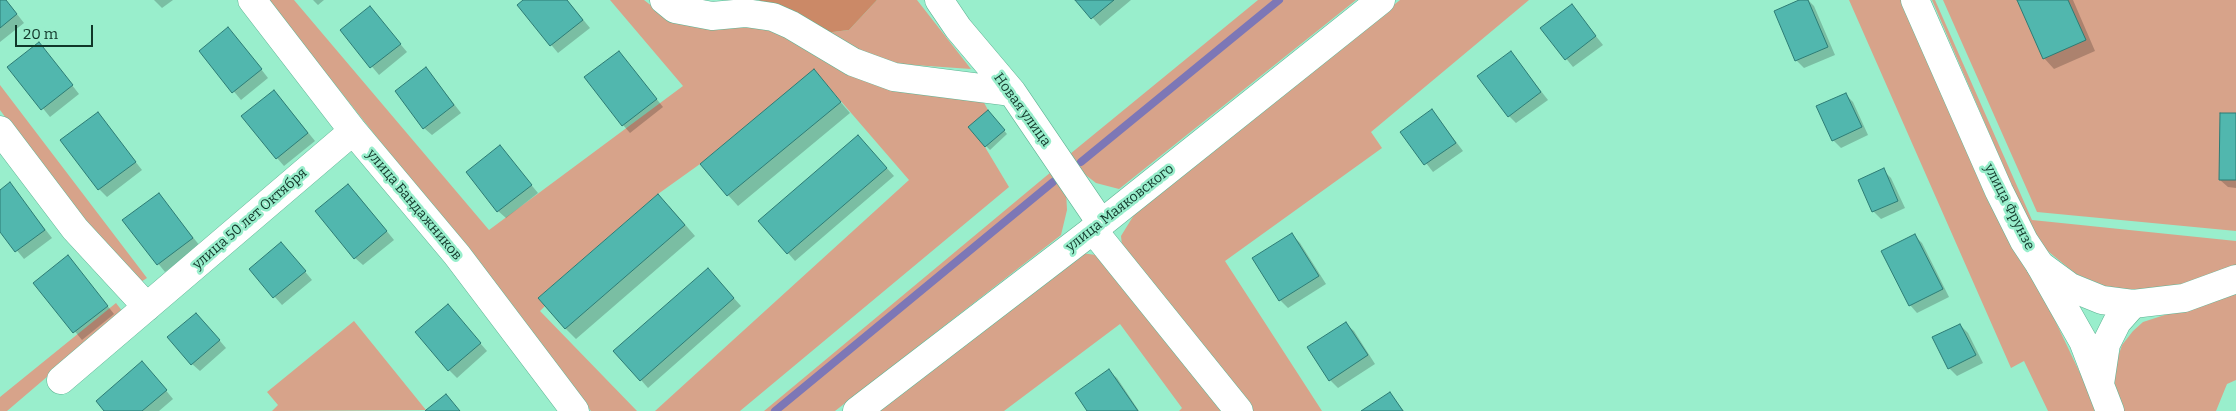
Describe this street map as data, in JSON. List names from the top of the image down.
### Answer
{
  "streets": {
    "street": [
      "Новая улица",
      "улица Бандажников",
      "улица Фрунзе",
      "улица Маяковского",
      "улица 50 лет Октября"
    ]
  },
  "crossings": [
    ["Новая улица", "улица Маяковского"],
    ["улица Бандажников", "улица 50 лет Октября"]
  ],
  "scale_bar": "20 m"
}
